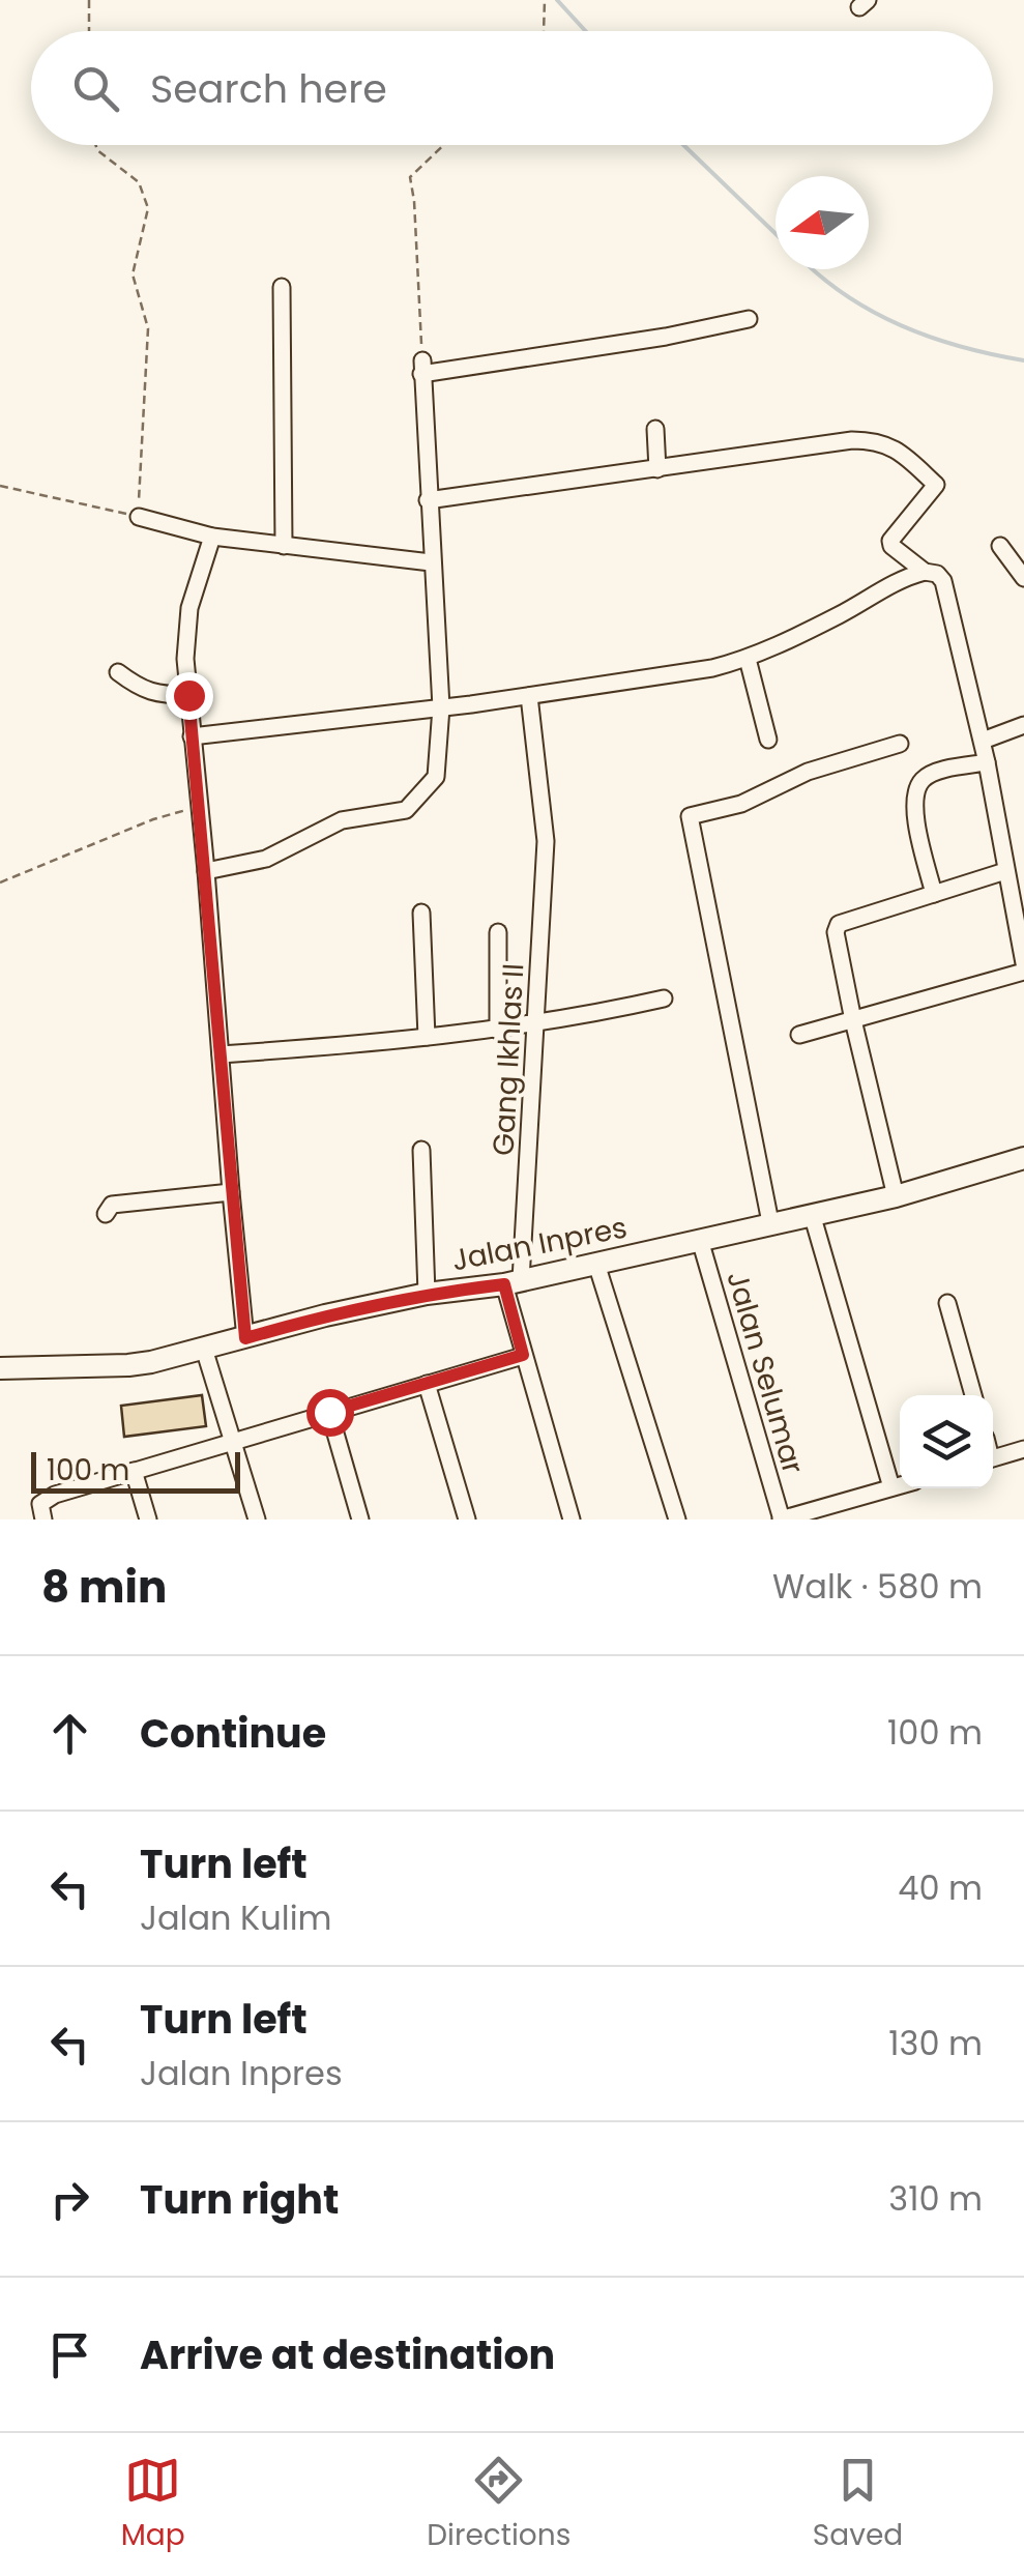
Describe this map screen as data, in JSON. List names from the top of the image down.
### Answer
{
  "streets": {
    "main road": ["Jalan Inpres"],
    "street": ["Gang Ikhlas II", "Jalan Selumar"]
  },
  "crossings": [
    ["Gang Ikhlas II", "Jalan Inpres"],
    ["Jalan Inpres", "Jalan Selumar"]
  ],
  "scale_bar": "100 m",
  "north": "left",
  "page": {
    "search": "Search here",
    "scale": "100 m",
    "heading": ["8 min", "Walk · 580 m"],
    "list": [
      ["Continue", "100 m"],
      ["Turn left", "Jalan Kulim", "40 m"],
      ["Turn left", "Jalan Inpres", "130 m"],
      ["Turn right", "310 m"],
      "Arrive at destination"
    ],
    "nav": ["Map", "Directions", "Saved"]
  }
}
